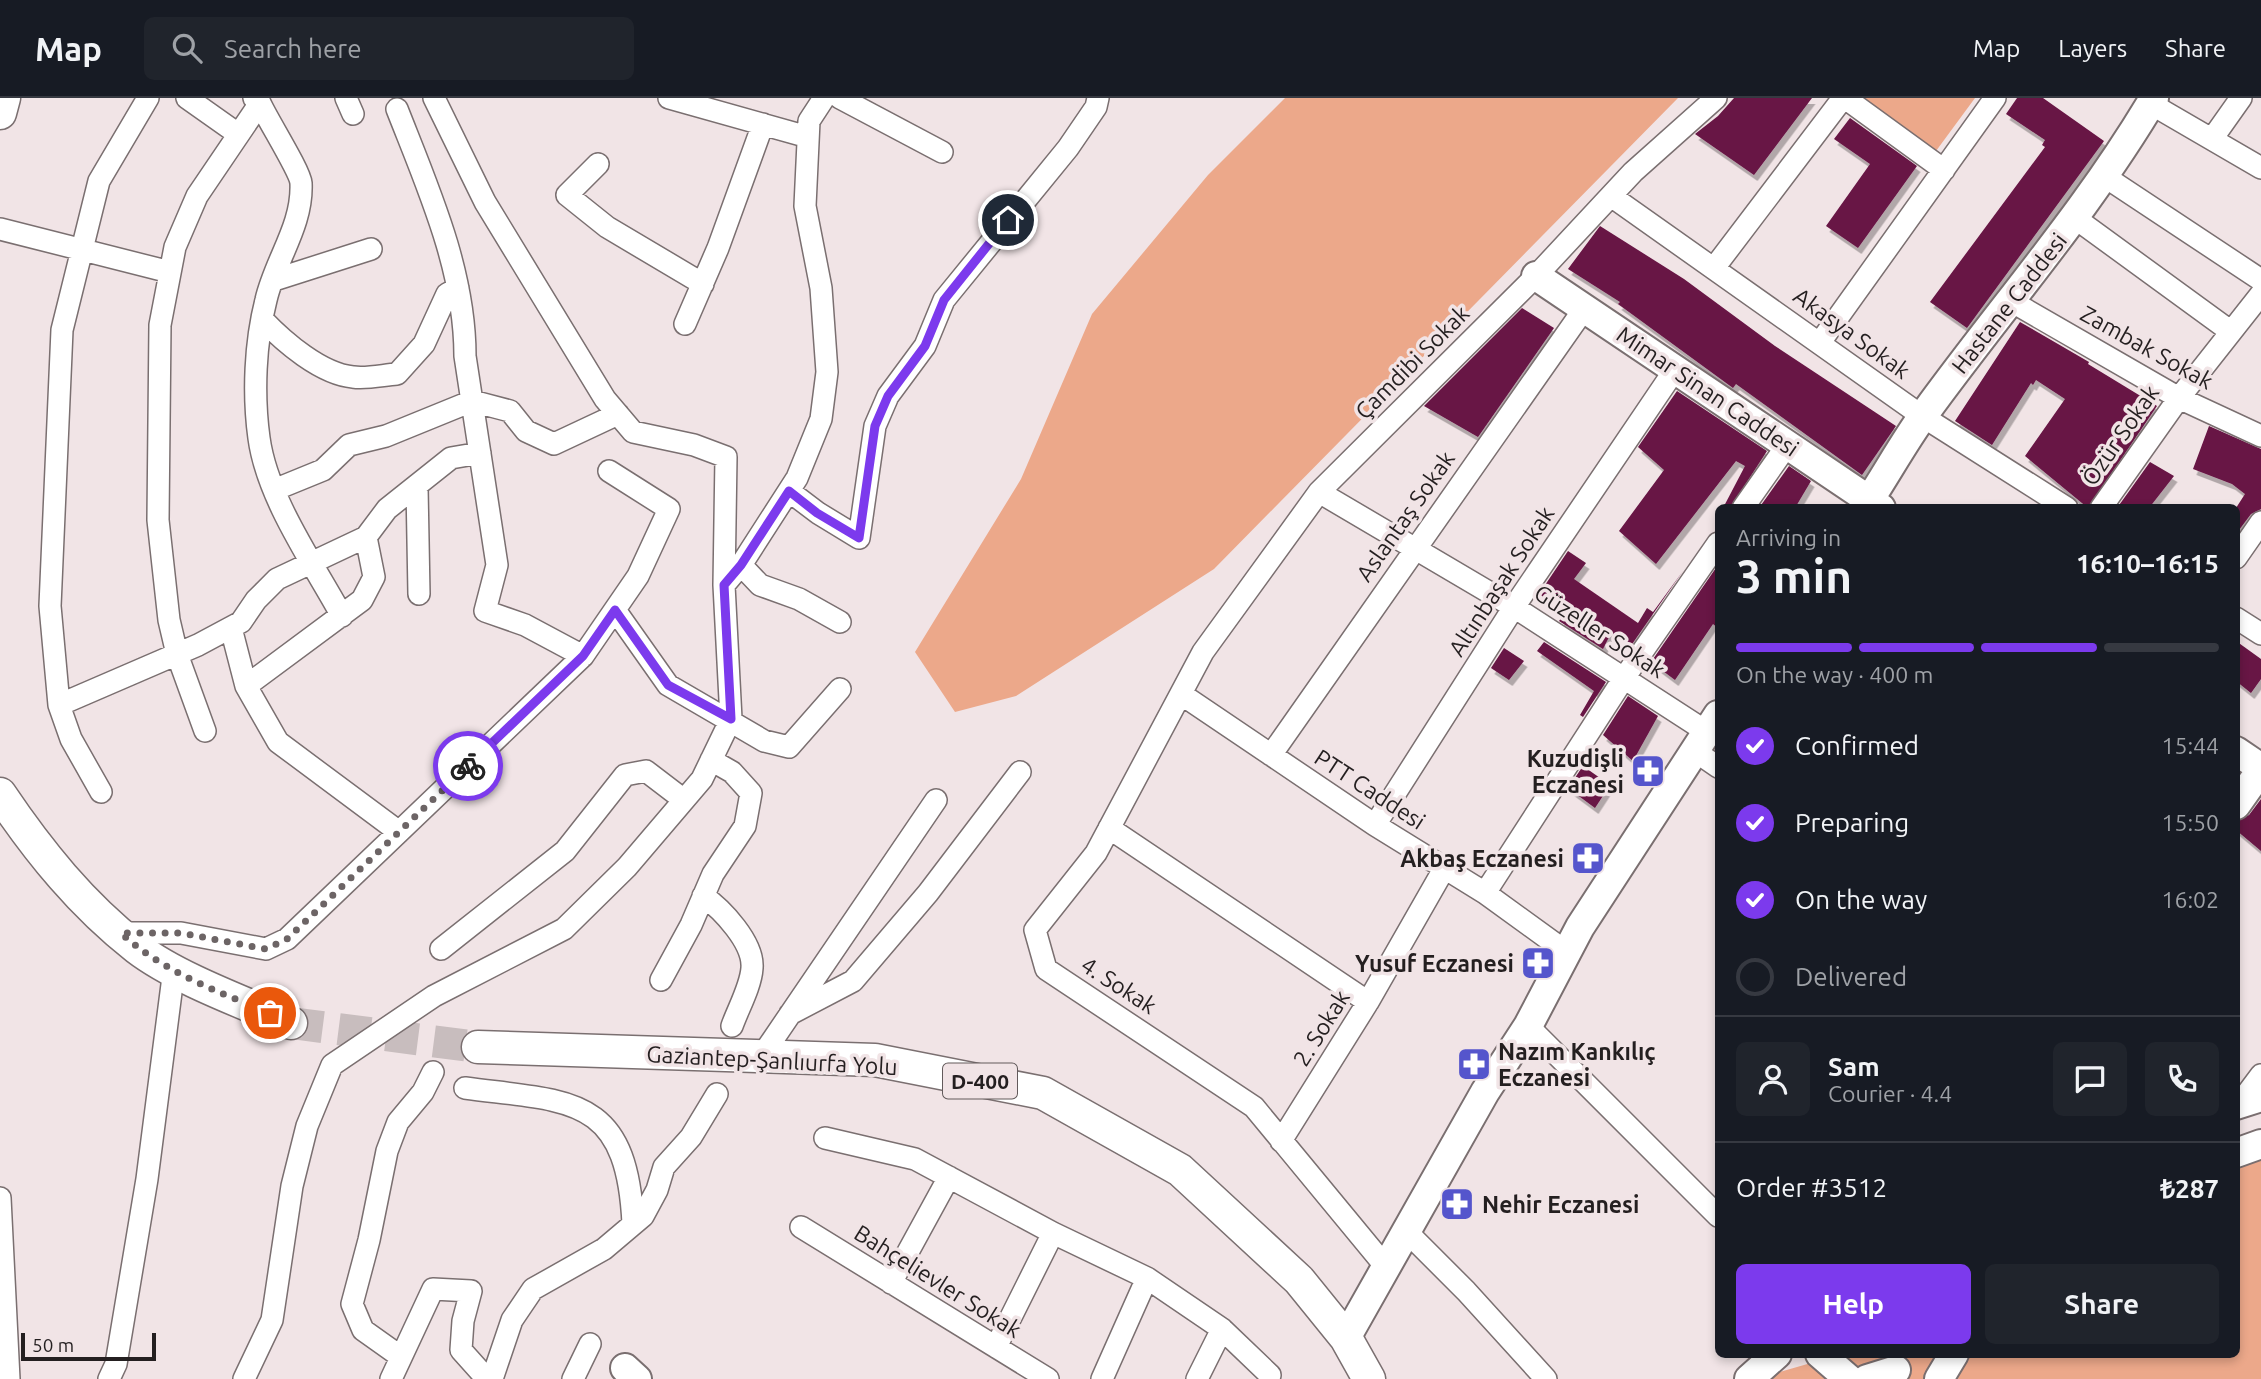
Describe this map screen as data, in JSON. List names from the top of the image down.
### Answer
{
  "streets": {
    "main road": ["Gaziantep-Şanlıurfa Yolu", "D-400"],
    "street": [
      "Hastane Caddesi",
      "Akasya Sokak",
      "Zambak Sokak",
      "Çamdibi Sokak",
      "Mimar Sinan Caddesi",
      "Özür Sokak",
      "Aslantaş Sokak",
      "Altınbaşak Sokak",
      "Güzeller Sokak",
      "PTT Caddesi",
      "4. Sokak",
      "2. Sokak",
      "Bahçelievler Sokak"
    ]
  },
  "crossings": [
    ["Hastane Caddesi", "Akasya Sokak"],
    ["Hastane Caddesi", "Zambak Sokak"],
    ["Akasya Sokak", "Çamdibi Sokak"],
    ["Zambak Sokak", "Özür Sokak"],
    ["Çamdibi Sokak", "Mimar Sinan Caddesi"],
    ["Çamdibi Sokak", "Güzeller Sokak"],
    ["Çamdibi Sokak", "PTT Caddesi"],
    ["Çamdibi Sokak", "4. Sokak"],
    ["Mimar Sinan Caddesi", "Aslantaş Sokak"],
    ["Mimar Sinan Caddesi", "Altınbaşak Sokak"],
    ["Aslantaş Sokak", "Güzeller Sokak"],
    ["Aslantaş Sokak", "PTT Caddesi"],
    ["Altınbaşak Sokak", "Güzeller Sokak"],
    ["Altınbaşak Sokak", "PTT Caddesi"],
    ["PTT Caddesi", "4. Sokak"],
    ["PTT Caddesi", "2. Sokak"],
    ["4. Sokak", "2. Sokak"]
  ],
  "places": {
    "pharmacy": [
      "Kuzudişli Eczanesi",
      "Akbaş Eczanesi",
      "Yusuf Eczanesi",
      "Nazım Kankılıç Eczanesi",
      "Nehir Eczanesi"
    ]
  },
  "scale_bar": "50 m",
  "page": {
    "header": "Map",
    "search": "Search here",
    "nav": ["Map", "Layers", "Share"],
    "heading": ["3 min", "Arriving in", "16:10–16:15"],
    "panel": [
      "Sam",
      "Courier · 4.4",
      "Order #3512",
      "₺287"
    ],
    "bar": "On the way · 400 m",
    "list": [
      ["Confirmed", "15:44"],
      ["Preparing", "15:50"],
      ["On the way", "16:02"],
      "Delivered"
    ],
    "buttons": ["Help", "Share"],
    "scale": "50 m"
  }
}
